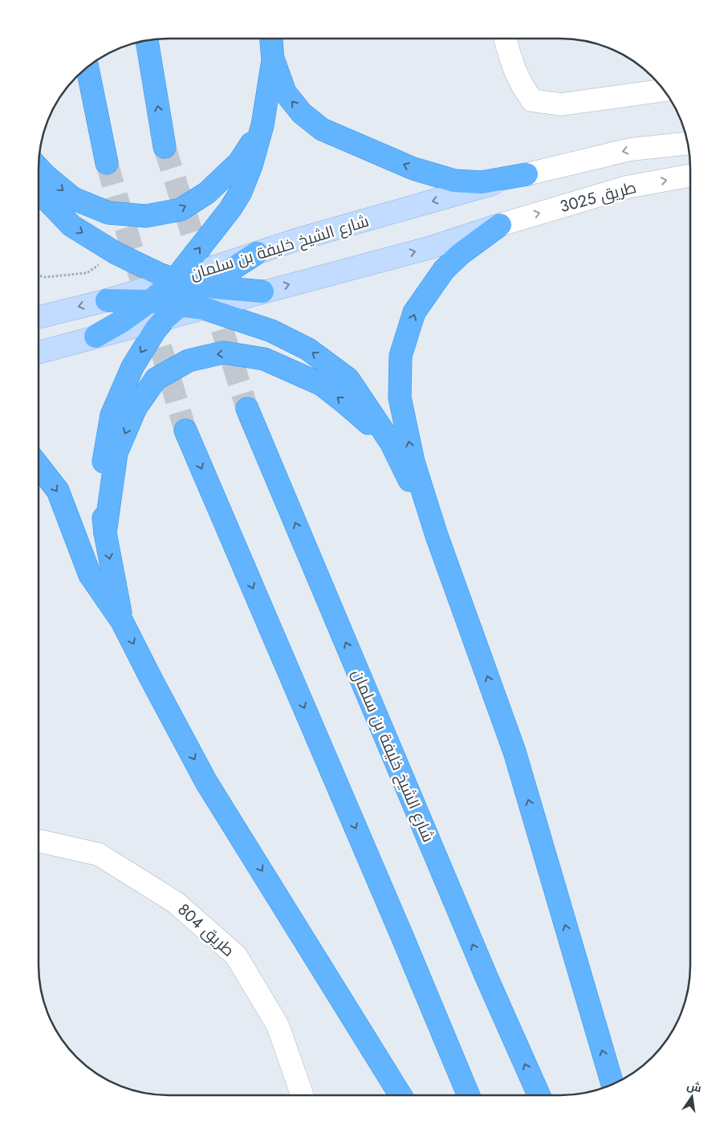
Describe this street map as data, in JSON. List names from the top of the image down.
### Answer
{
  "streets": {
    "highway": ["شارع الشيخ خليفة بن سلمان"],
    "street": ["طريق 3025", "طريق 804"]
  },
  "north": "top"
}
